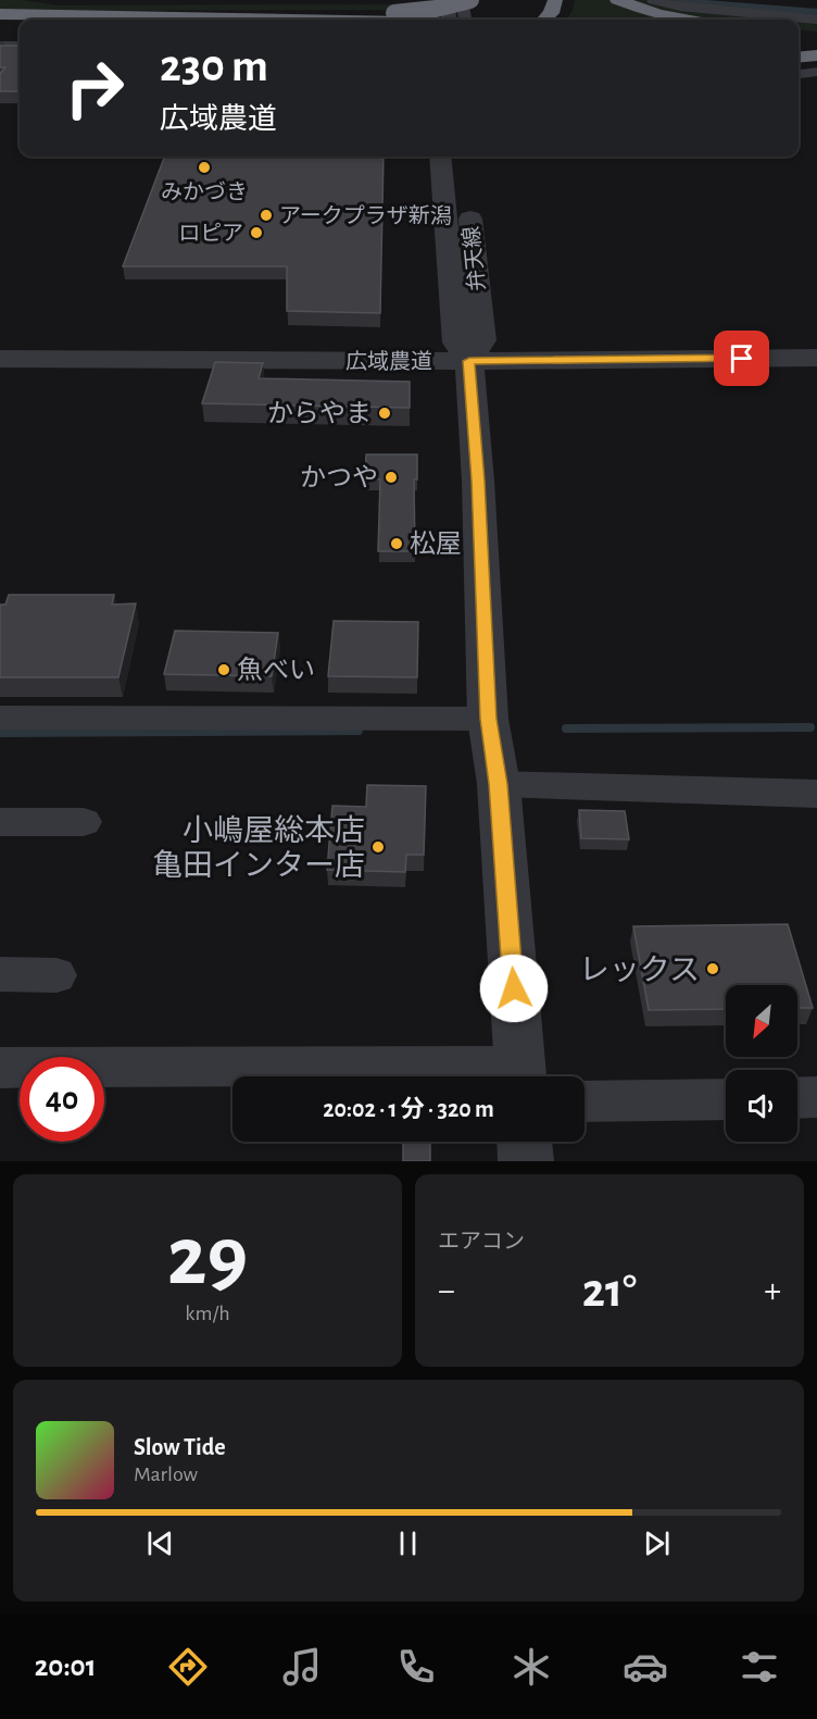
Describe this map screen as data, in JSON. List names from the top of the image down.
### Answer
{
  "streets": {
    "street": ["弁天線", "広域農道"]
  },
  "crossings": [
    ["弁天線", "広域農道"]
  ],
  "places": [
    "みかづき",
    "アークプラザ新潟",
    "ロピア",
    "からやま",
    "かつや",
    "松屋",
    "魚べい",
    "小嶋屋総本店 亀田インター店",
    "レックス"
  ],
  "north": "bottom left",
  "page": {
    "turn": ["230 m", "広域農道"],
    "limit": "40",
    "trip": "20:02 · 1 分 · 320 m",
    "tile": [
      ["29", "km/h"],
      "エアコン"
    ],
    "heat": ["−", "21°", "+"],
    "song": ["Slow Tide", "Marlow"],
    "tabs": "20:01"
  }
}
